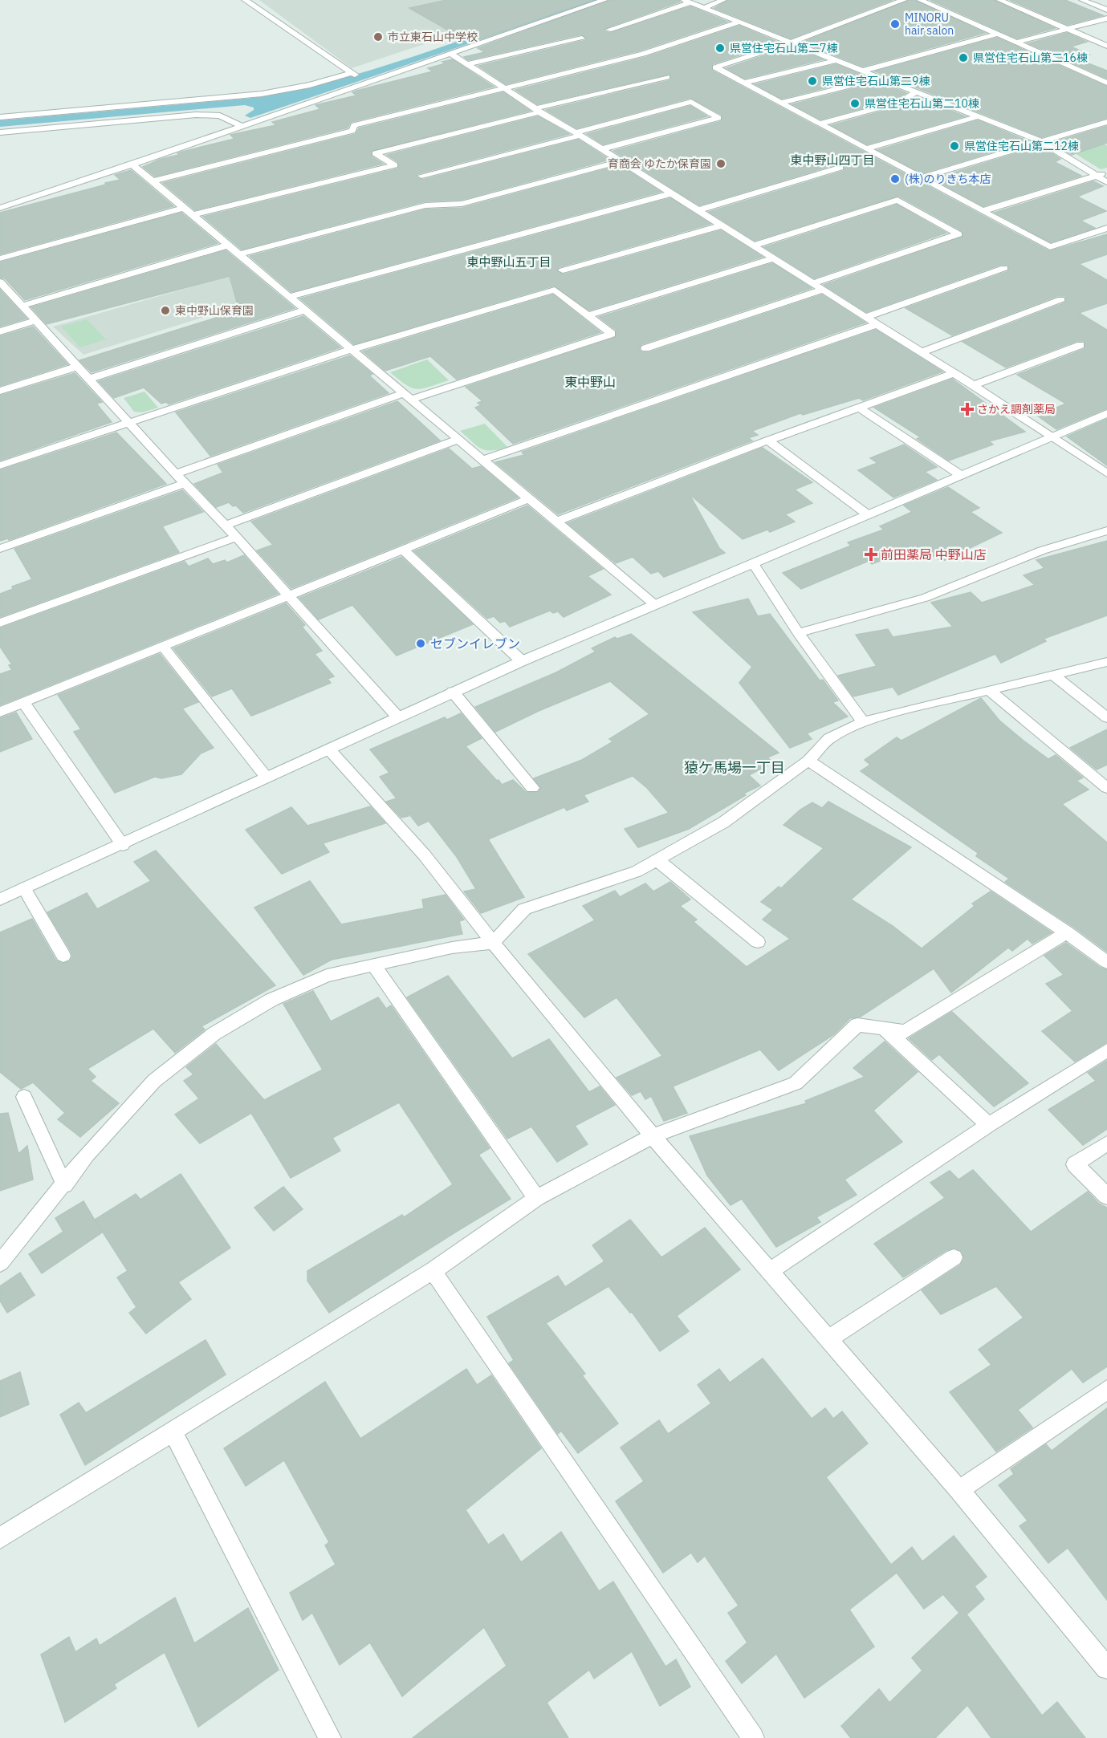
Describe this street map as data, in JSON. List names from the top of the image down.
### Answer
{
  "districts": [
    "東中野山四丁目",
    "東中野山五丁目",
    "東中野山",
    "猿ケ馬場一丁目"
  ],
  "places": {
    "other": [
      "MINORU hair salon",
      "市立東石山中学校",
      "県営住宅石山第二7棟",
      "県営住宅石山第二16棟",
      "県営住宅石山第二9棟",
      "県営住宅石山第二10棟",
      "県営住宅石山第二12棟",
      "育商会 ゆたか保育園",
      "(株)のりきち本店",
      "東中野山保育園",
      "セブンイレブン"
    ],
    "health": ["さかえ調剤薬局", "前田薬局 中野山店"]
  }
}
